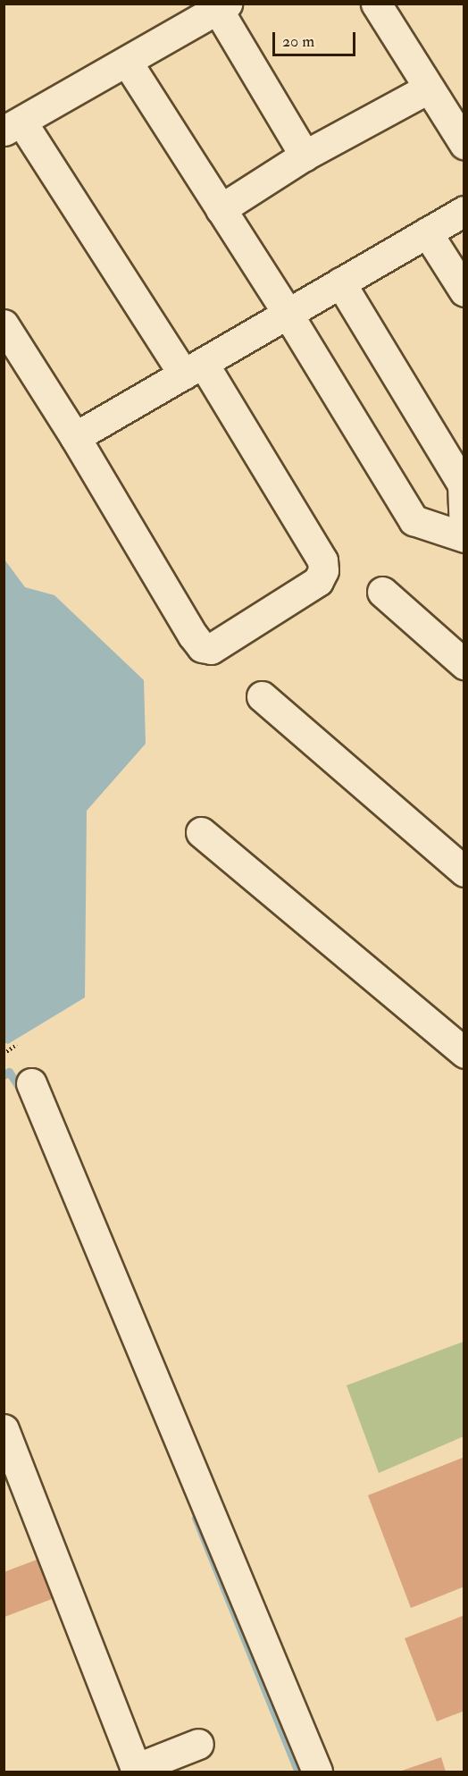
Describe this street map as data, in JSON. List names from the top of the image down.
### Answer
{
  "scale_bar": "20 m"
}
